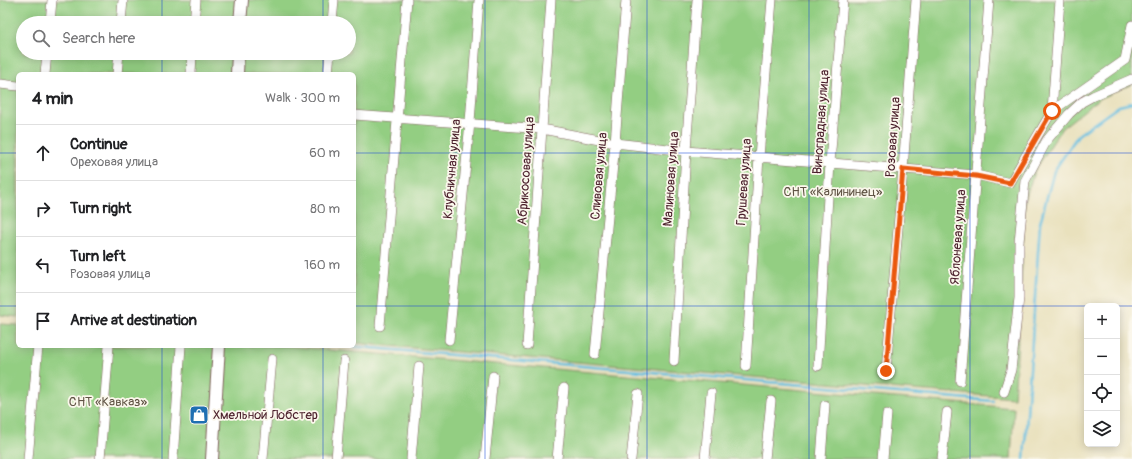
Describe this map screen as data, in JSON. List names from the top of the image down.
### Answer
{
  "streets": {
    "street": [
      "Виноградная улица",
      "Розовая улица",
      "Клубничная улица",
      "Абрикосовая улица",
      "Сливовая улица",
      "Малиновая улица",
      "Грушевая улица",
      "Яблоневая улица"
    ]
  },
  "parks": ["СНТ «Калининец»", "СНТ «Кавказ»"],
  "places": {
    "shop": ["Хмельной Лобстер"]
  },
  "page": {
    "search": "Search here",
    "heading": ["4 min", "Walk · 300 m"],
    "list": [
      ["Continue", "Ореховая улица", "60 m"],
      ["Turn right", "80 m"],
      ["Turn left", "Розовая улица", "160 m"],
      "Arrive at destination"
    ],
    "map_buttons": ["+", "−"]
  }
}
